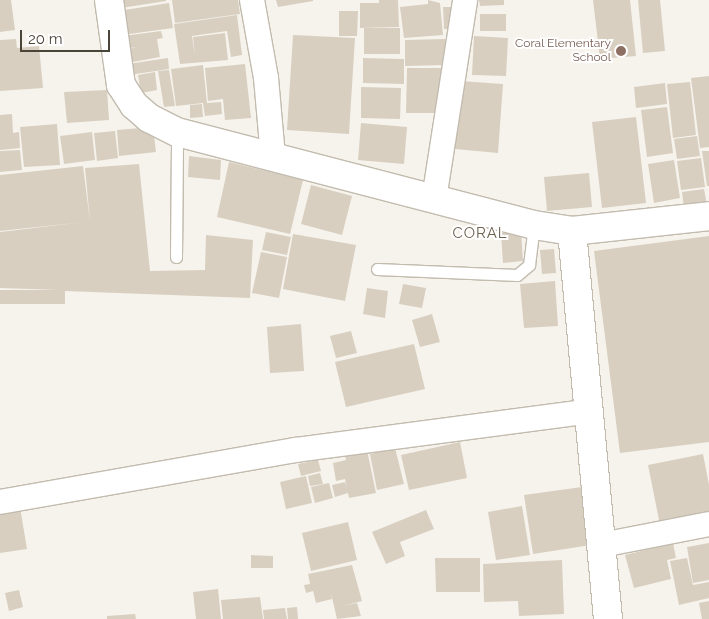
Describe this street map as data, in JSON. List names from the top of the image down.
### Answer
{
  "districts": ["CORAL"],
  "places": ["Coral Elementary School"],
  "scale_bar": "20 m"
}
